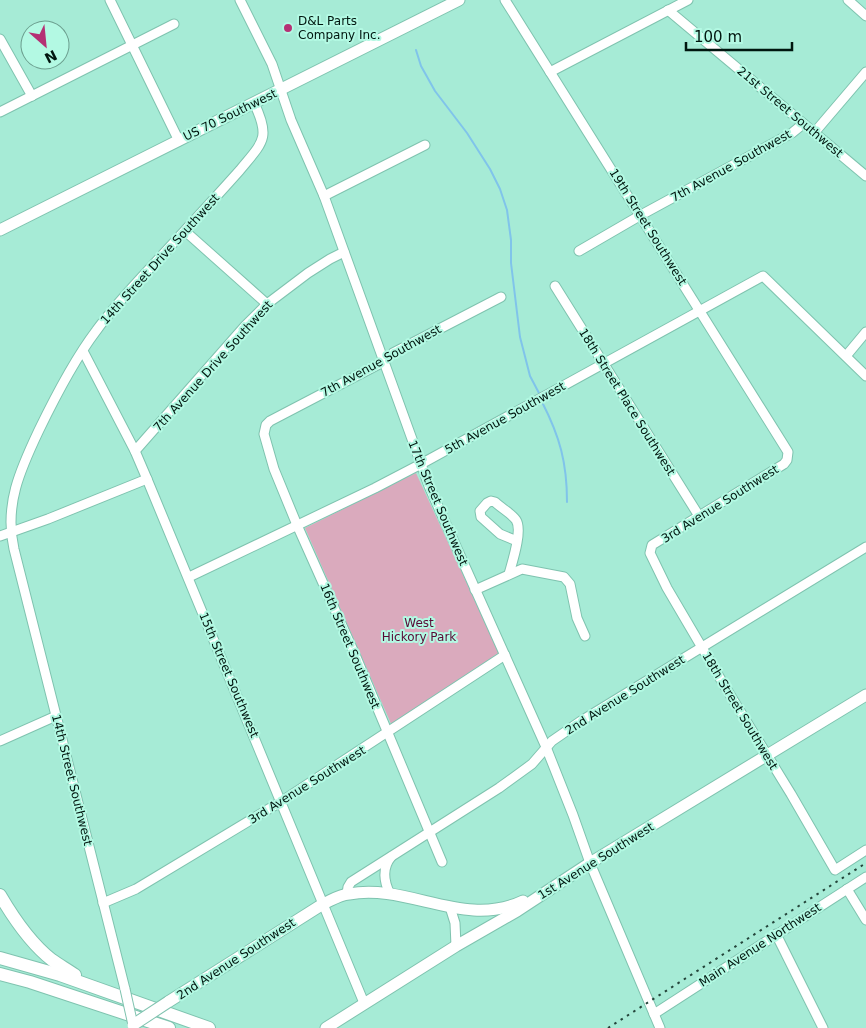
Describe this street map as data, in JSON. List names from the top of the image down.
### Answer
{
  "streets": {
    "main road": ["US 70 Southwest", "2nd Avenue Southwest", "1st Avenue Southwest"],
    "street": [
      "21st Street Southwest",
      "7th Avenue Southwest",
      "19th Street Southwest",
      "14th Street Drive Southwest",
      "7th Avenue Drive Southwest",
      "18th Street Place Southwest",
      "5th Avenue Southwest",
      "17th Street Southwest",
      "3rd Avenue Southwest",
      "16th Street Southwest",
      "15th Street Southwest",
      "18th Street Southwest",
      "14th Street Southwest",
      "Main Avenue Northwest"
    ]
  },
  "crossings": [
    ["21st Street Southwest", "7th Avenue Southwest"],
    ["US 70 Southwest", "14th Street Drive Southwest"],
    ["US 70 Southwest", "17th Street Southwest"],
    ["7th Avenue Southwest", "19th Street Southwest"],
    ["7th Avenue Southwest", "17th Street Southwest"],
    ["7th Avenue Southwest", "16th Street Southwest"],
    ["19th Street Southwest", "5th Avenue Southwest"],
    ["19th Street Southwest", "3rd Avenue Southwest"],
    ["14th Street Drive Southwest", "15th Street Southwest"],
    ["14th Street Drive Southwest", "14th Street Southwest"],
    ["7th Avenue Drive Southwest", "17th Street Southwest"],
    ["7th Avenue Drive Southwest", "15th Street Southwest"],
    ["18th Street Place Southwest", "5th Avenue Southwest"],
    ["18th Street Place Southwest", "3rd Avenue Southwest"],
    ["5th Avenue Southwest", "17th Street Southwest"],
    ["5th Avenue Southwest", "16th Street Southwest"],
    ["5th Avenue Southwest", "15th Street Southwest"],
    ["17th Street Southwest", "3rd Avenue Southwest"],
    ["17th Street Southwest", "2nd Avenue Southwest"],
    ["17th Street Southwest", "1st Avenue Southwest"],
    ["17th Street Southwest", "Main Avenue Northwest"],
    ["3rd Avenue Southwest", "16th Street Southwest"],
    ["3rd Avenue Southwest", "15th Street Southwest"],
    ["3rd Avenue Southwest", "18th Street Southwest"],
    ["3rd Avenue Southwest", "14th Street Southwest"],
    ["16th Street Southwest", "2nd Avenue Southwest"],
    ["15th Street Southwest", "2nd Avenue Southwest"],
    ["15th Street Southwest", "1st Avenue Southwest"],
    ["2nd Avenue Southwest", "18th Street Southwest"],
    ["2nd Avenue Southwest", "14th Street Southwest"],
    ["2nd Avenue Southwest", "1st Avenue Southwest"],
    ["18th Street Southwest", "1st Avenue Southwest"]
  ],
  "parks": ["West Hickory Park"],
  "places": ["D&L Parts Company Inc."],
  "scale_bar": "100 m",
  "north": "bottom right"
}
